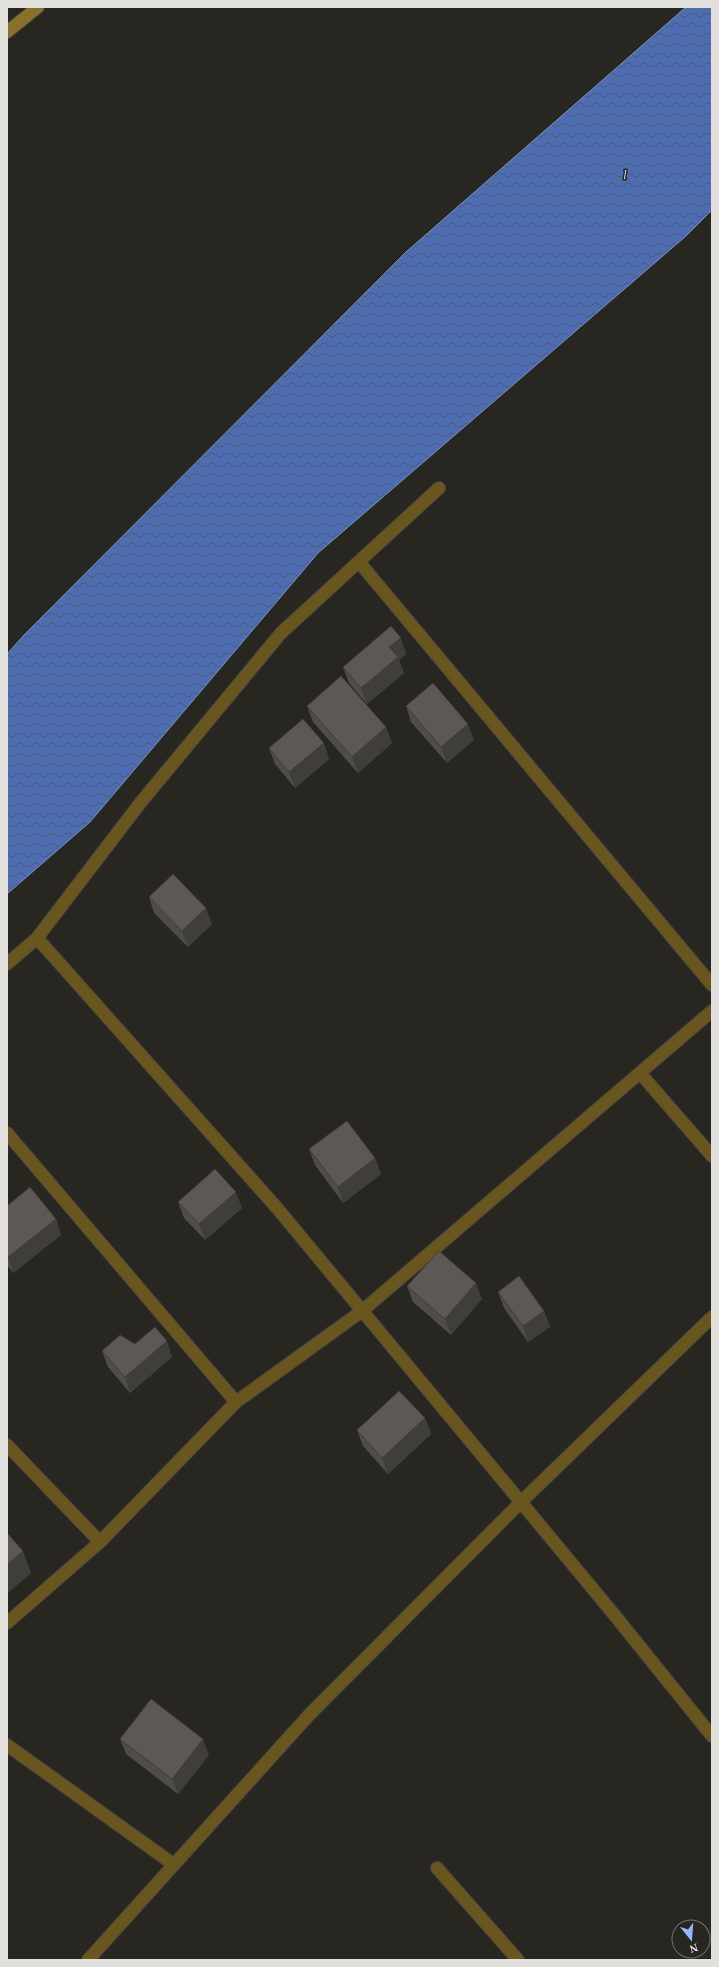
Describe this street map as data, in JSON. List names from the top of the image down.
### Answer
{
  "water": ["l"],
  "north": "bottom"
}
